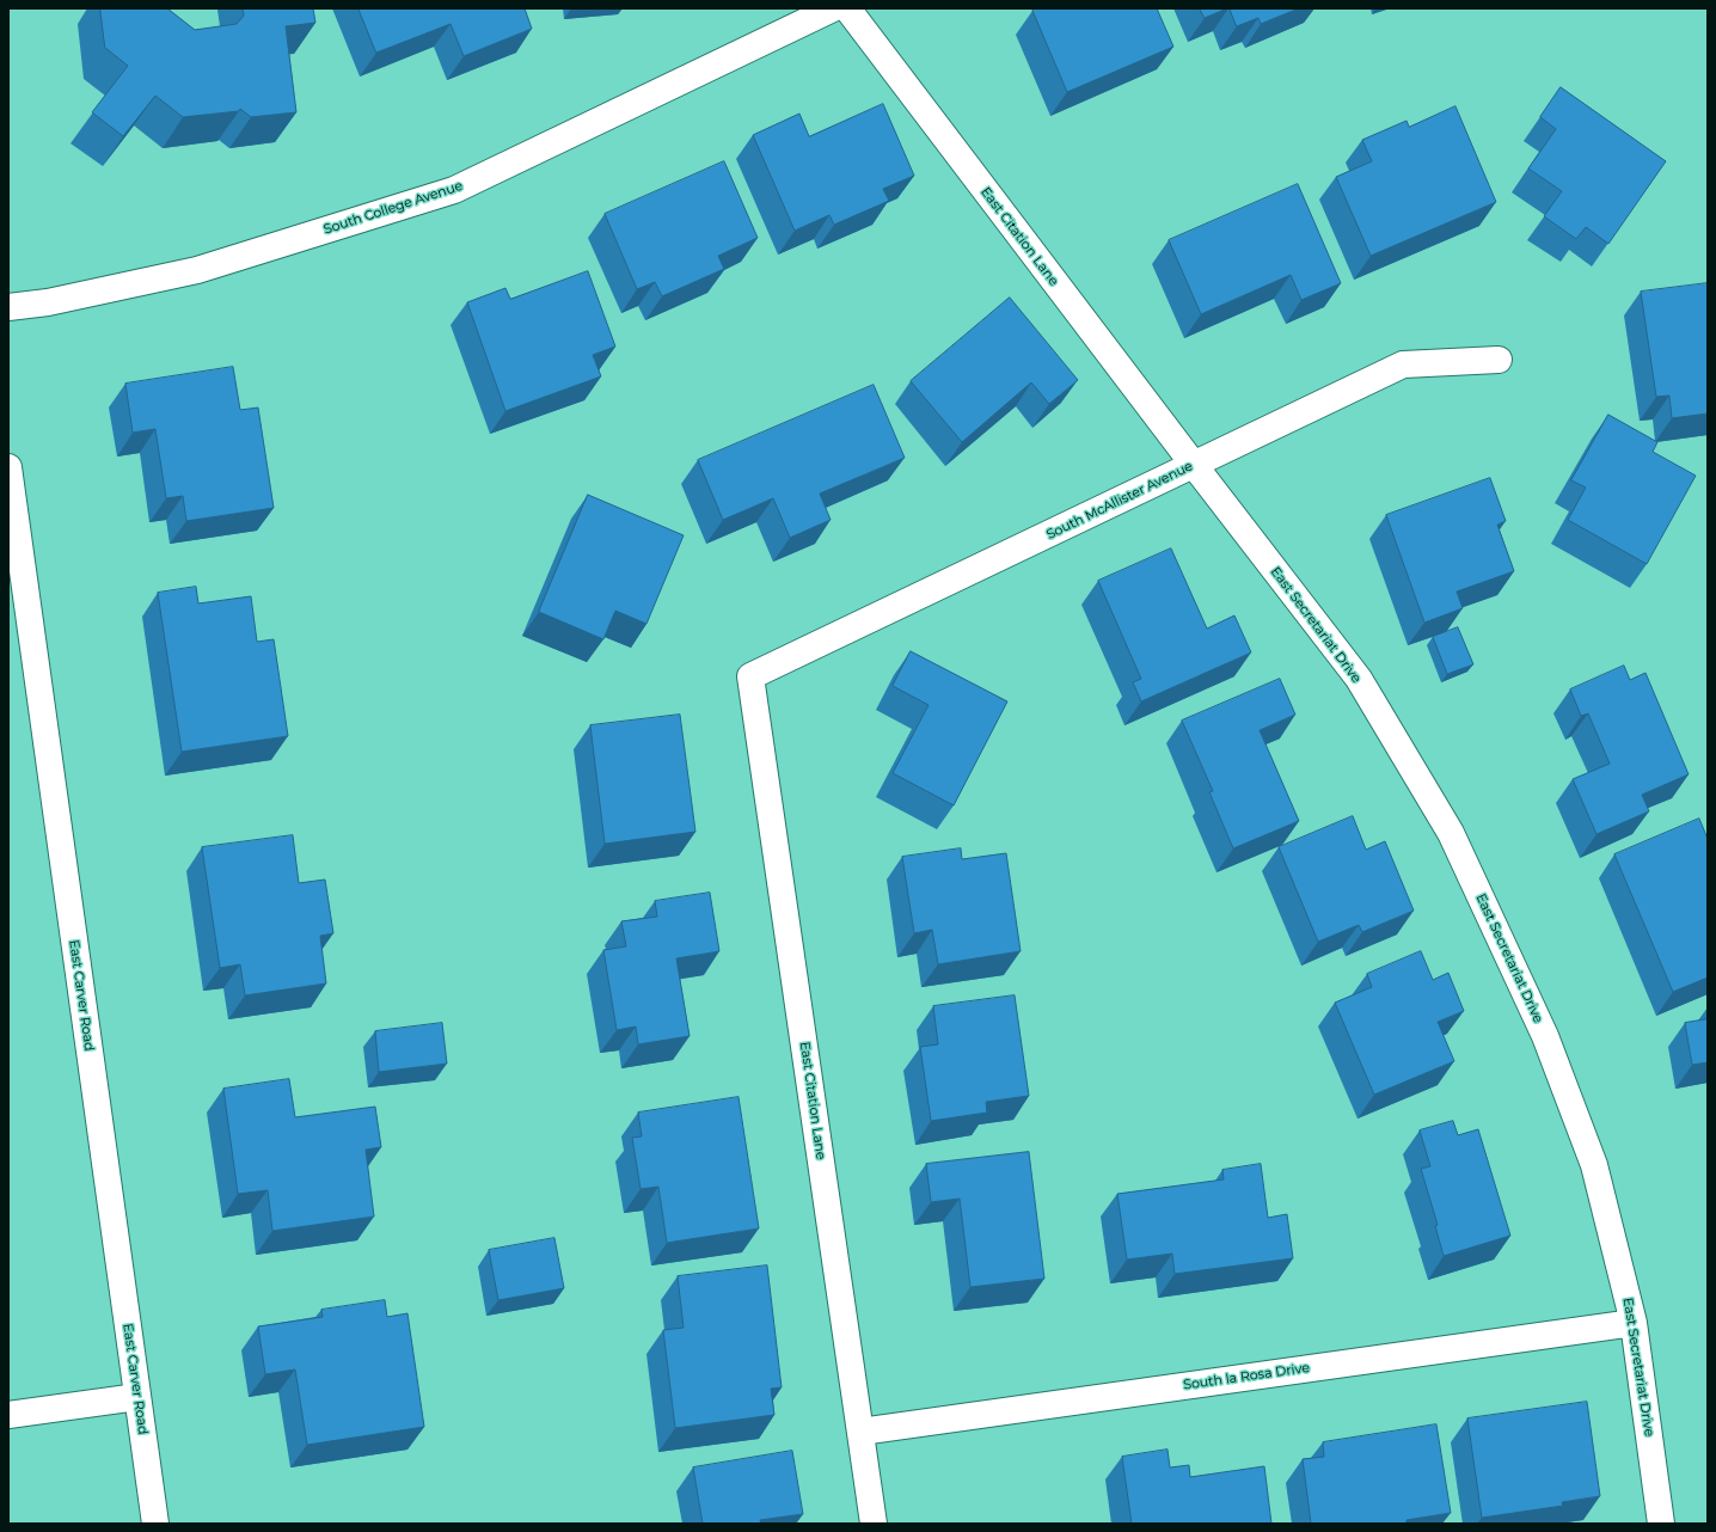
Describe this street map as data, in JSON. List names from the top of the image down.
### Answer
{
  "streets": {
    "street": [
      "South College Avenue",
      "East Citation Lane",
      "South McAllister Avenue",
      "East Secretariat Drive",
      "East Carver Road",
      "South la Rosa Drive"
    ]
  },
  "crossings": [
    ["East Citation Lane", "South McAllister Avenue"],
    ["East Citation Lane", "East Secretariat Drive"],
    ["East Citation Lane", "South la Rosa Drive"],
    ["South McAllister Avenue", "East Secretariat Drive"],
    ["East Secretariat Drive", "South la Rosa Drive"]
  ]
}
